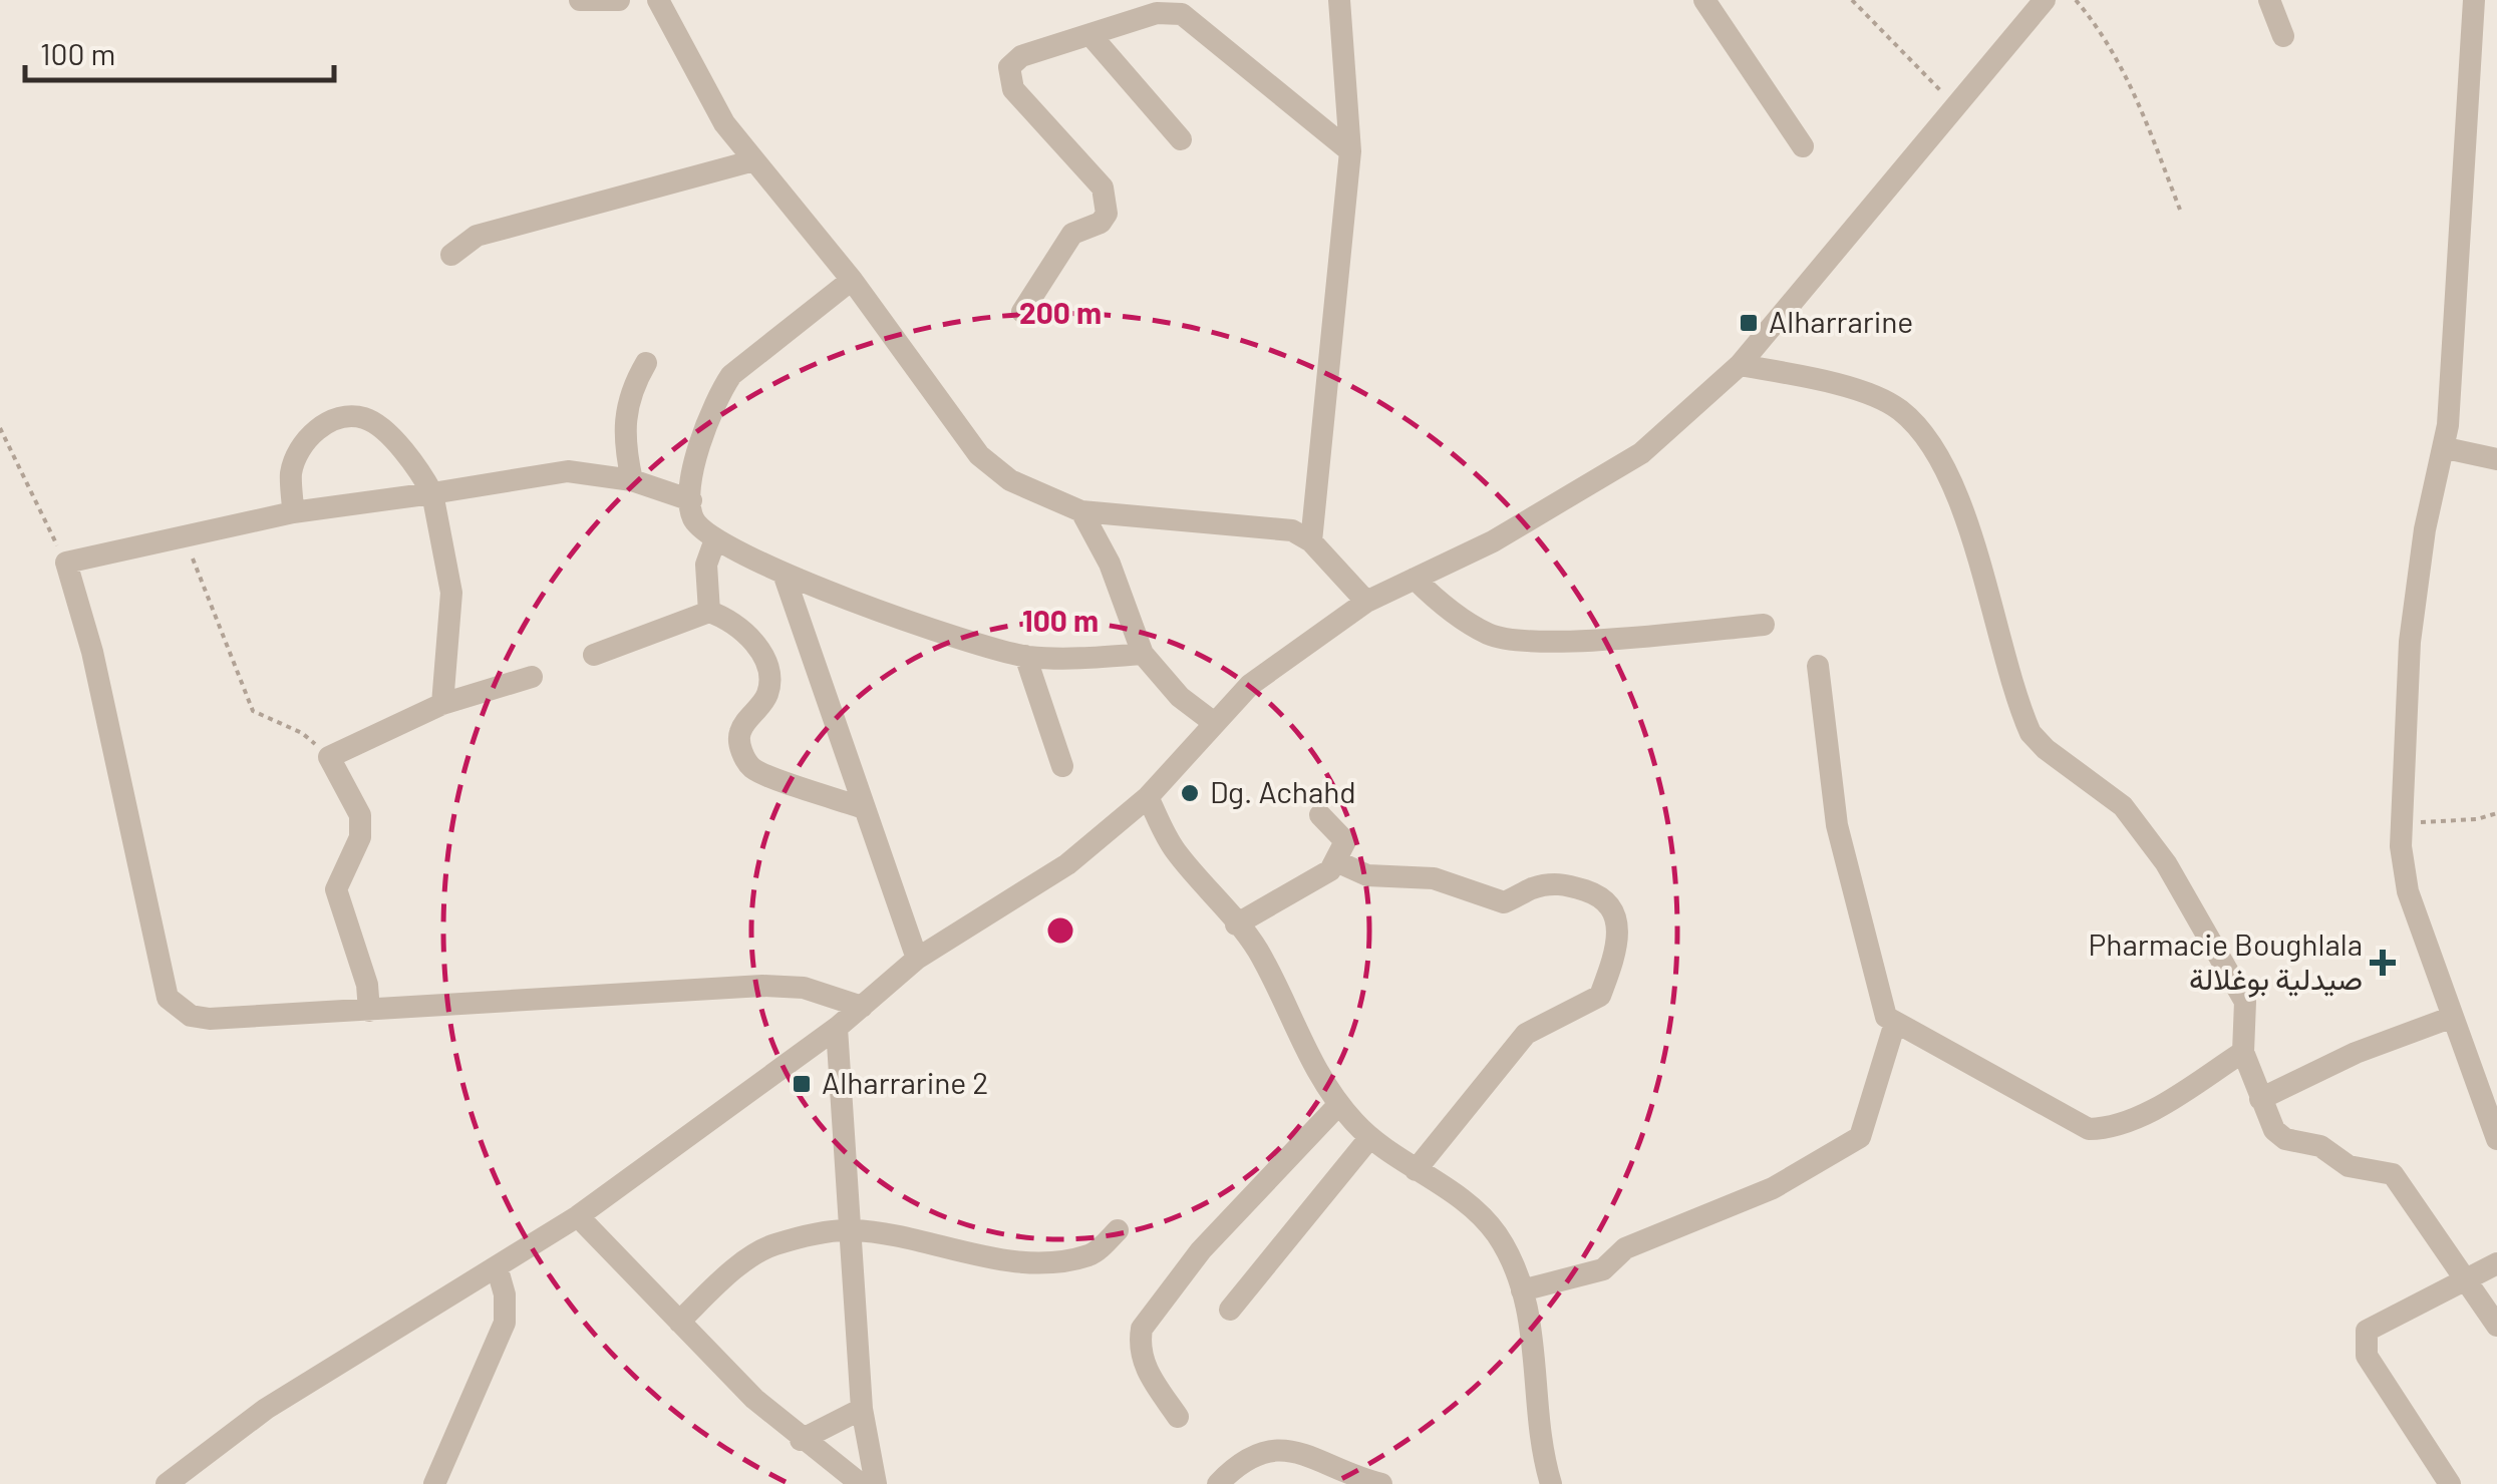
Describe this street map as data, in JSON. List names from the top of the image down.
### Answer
{
  "places": {
    "transit": ["Alharrarine", "Alharrarine 2"],
    "other": ["Dg. Achahd"],
    "health": ["Pharmacie Boughlala صيدلية بوغلالة"]
  },
  "scale_bar": "100 m",
  "rings": ["200 m", "100 m"]
}
